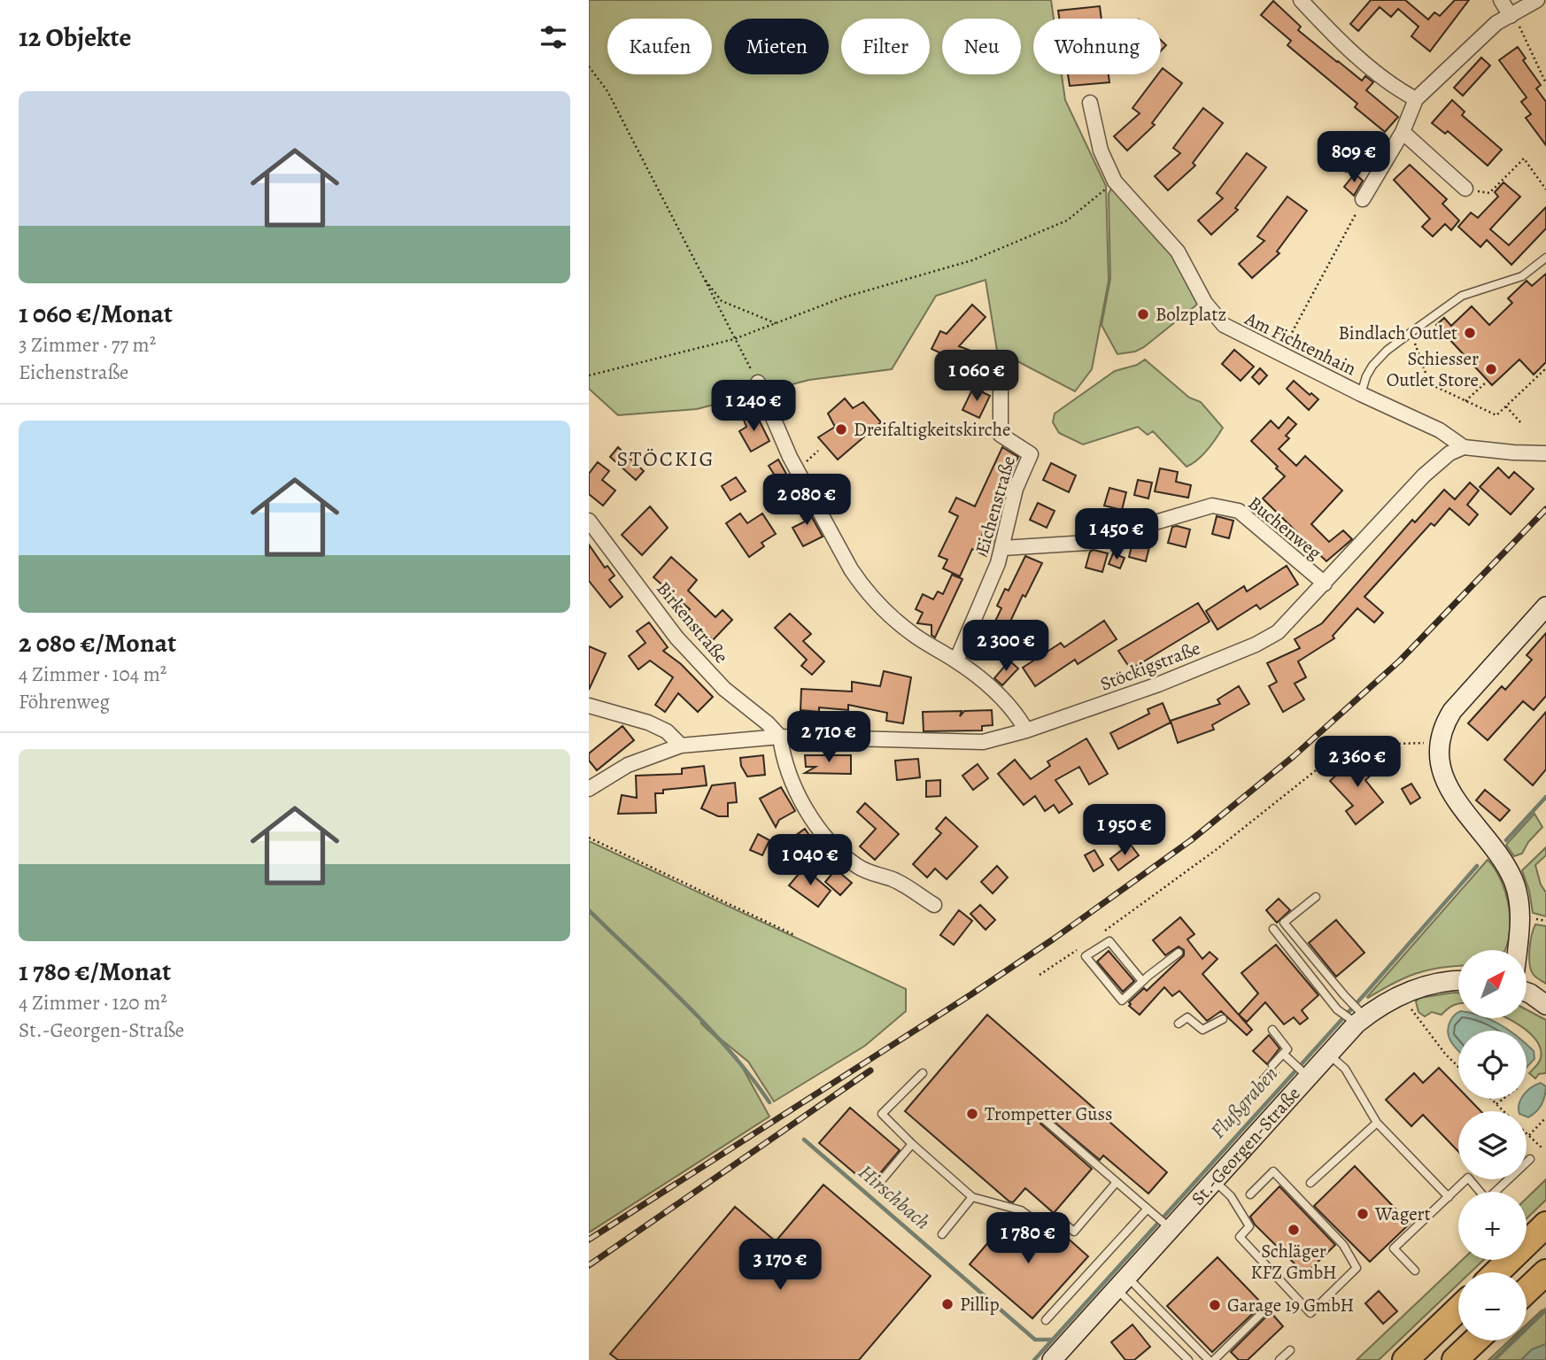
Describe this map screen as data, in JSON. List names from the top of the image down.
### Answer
{
  "streets": {
    "street": [
      "Am Fichtenhain",
      "Eichenstraße",
      "Buchenweg",
      "Birkenstraße",
      "Stöckigstraße",
      "St.-Georgen-Straße"
    ]
  },
  "crossings": [
    ["Am Fichtenhain", "Stöckigstraße"],
    ["Eichenstraße", "Buchenweg"],
    ["Buchenweg", "Stöckigstraße"],
    ["Birkenstraße", "Stöckigstraße"]
  ],
  "districts": ["STÖCKIG"],
  "water": ["Flußgraben", "Hirschbach"],
  "places": [
    "Bolzplatz",
    "Bindlach Outlet",
    "Schiesser Outlet Store",
    "Dreifaltigkeitskirche",
    "Trompetter Guss",
    "Wagert",
    "Schläger KFZ GmbH",
    "Pillip",
    "Garage 19 GmbH"
  ],
  "north": "top right",
  "page": {
    "heading": "12 Objekte",
    "chip": [
      "Kaufen",
      "Mieten",
      "Filter",
      "Neu",
      "Wohnung"
    ],
    "list": [
      {
        "name": "1 060 €/Monat",
        "note": "3 Zimmer · 77 m² · Eichenstraße"
      },
      {
        "name": "2 080 €/Monat",
        "note": "4 Zimmer · 104 m² · Föhrenweg"
      },
      {
        "name": "1 780 €/Monat",
        "note": "4 Zimmer · 120 m² · St.-Georgen-Straße"
      }
    ],
    "price": [
      "809 €",
      "1 060 €",
      "1 240 €",
      "2 080 €",
      "1 450 €",
      "2 300 €",
      "2 710 €",
      "2 360 €",
      "1 950 €",
      "1 040 €",
      "1 780 €",
      "3 170 €"
    ],
    "map_buttons": ["+", "−"]
  }
}
